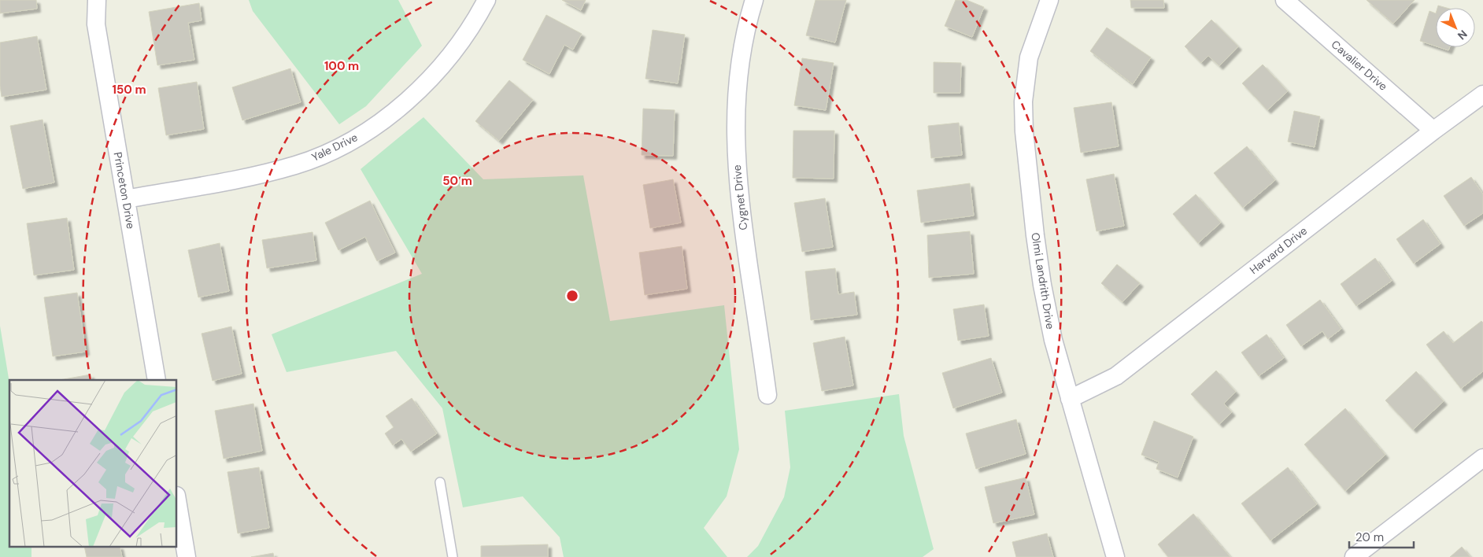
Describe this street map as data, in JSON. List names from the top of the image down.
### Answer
{
  "streets": {
    "street": [
      "Cavalier Drive",
      "Yale Drive",
      "Princeton Drive",
      "Cygnet Drive",
      "Harvard Drive",
      "Olmi Landrith Drive"
    ]
  },
  "crossings": [
    ["Cavalier Drive", "Harvard Drive"],
    ["Yale Drive", "Princeton Drive"],
    ["Harvard Drive", "Olmi Landrith Drive"]
  ],
  "scale_bar": "20 m",
  "north": "bottom right",
  "rings": ["100 m", "150 m", "50 m"]
}
